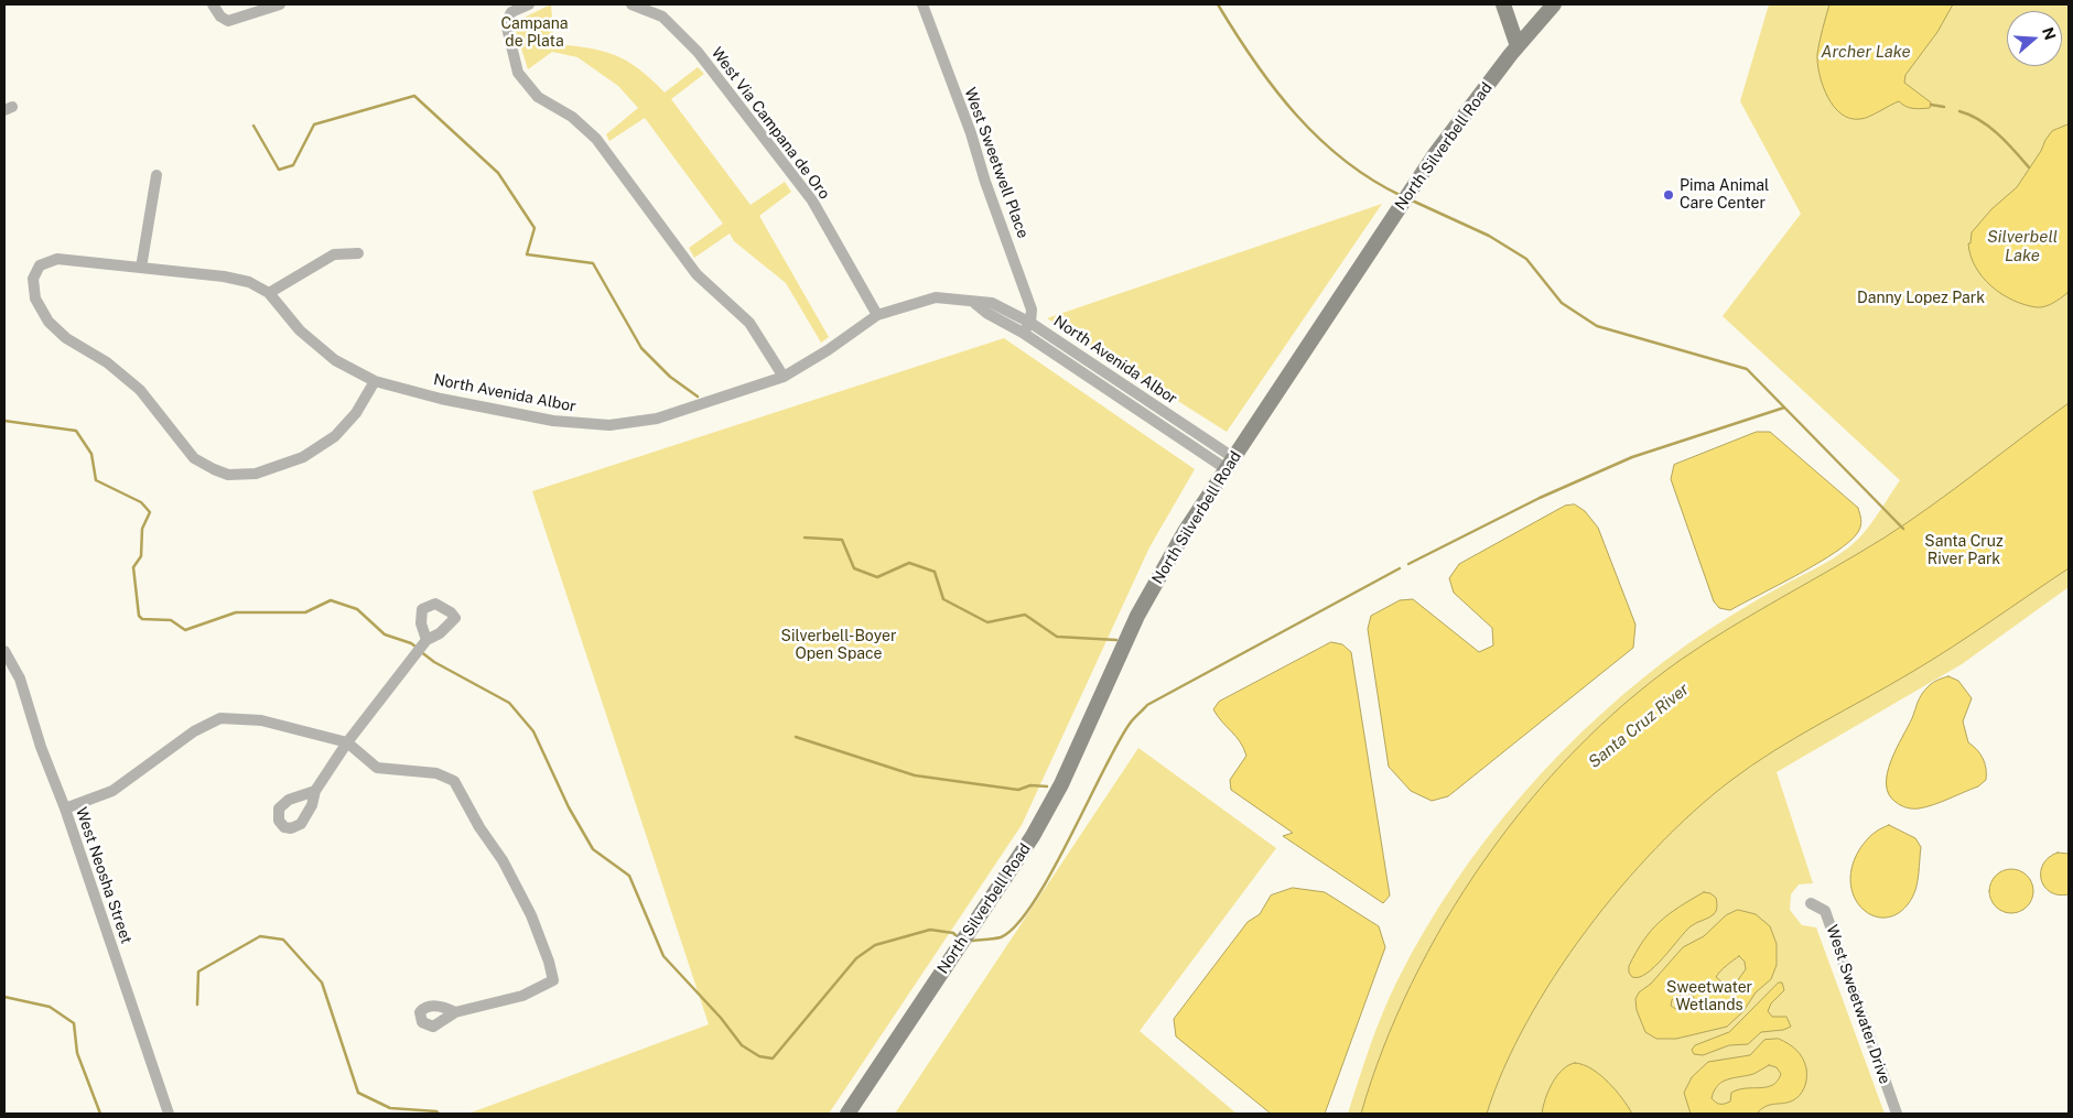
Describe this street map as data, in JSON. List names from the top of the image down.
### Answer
{
  "streets": {
    "main road": ["North Silverbell Road"],
    "street": [
      "West Via Campana de Oro",
      "West Sweetwell Place",
      "North Avenida Albor",
      "West Neosha Street",
      "West Sweetwater Drive"
    ]
  },
  "crossings": [
    ["West Via Campana de Oro", "North Avenida Albor"],
    ["North Silverbell Road", "North Avenida Albor"],
    ["West Sweetwell Place", "North Avenida Albor"]
  ],
  "water": ["Archer Lake", "Silverbell Lake", "Santa Cruz River"],
  "parks": [
    "Campana de Plata",
    "Danny Lopez Park",
    "Santa Cruz River Park",
    "Silverbell-Boyer Open Space",
    "Sweetwater Wetlands"
  ],
  "places": ["Pima Animal Care Center"],
  "north": "right"
}
